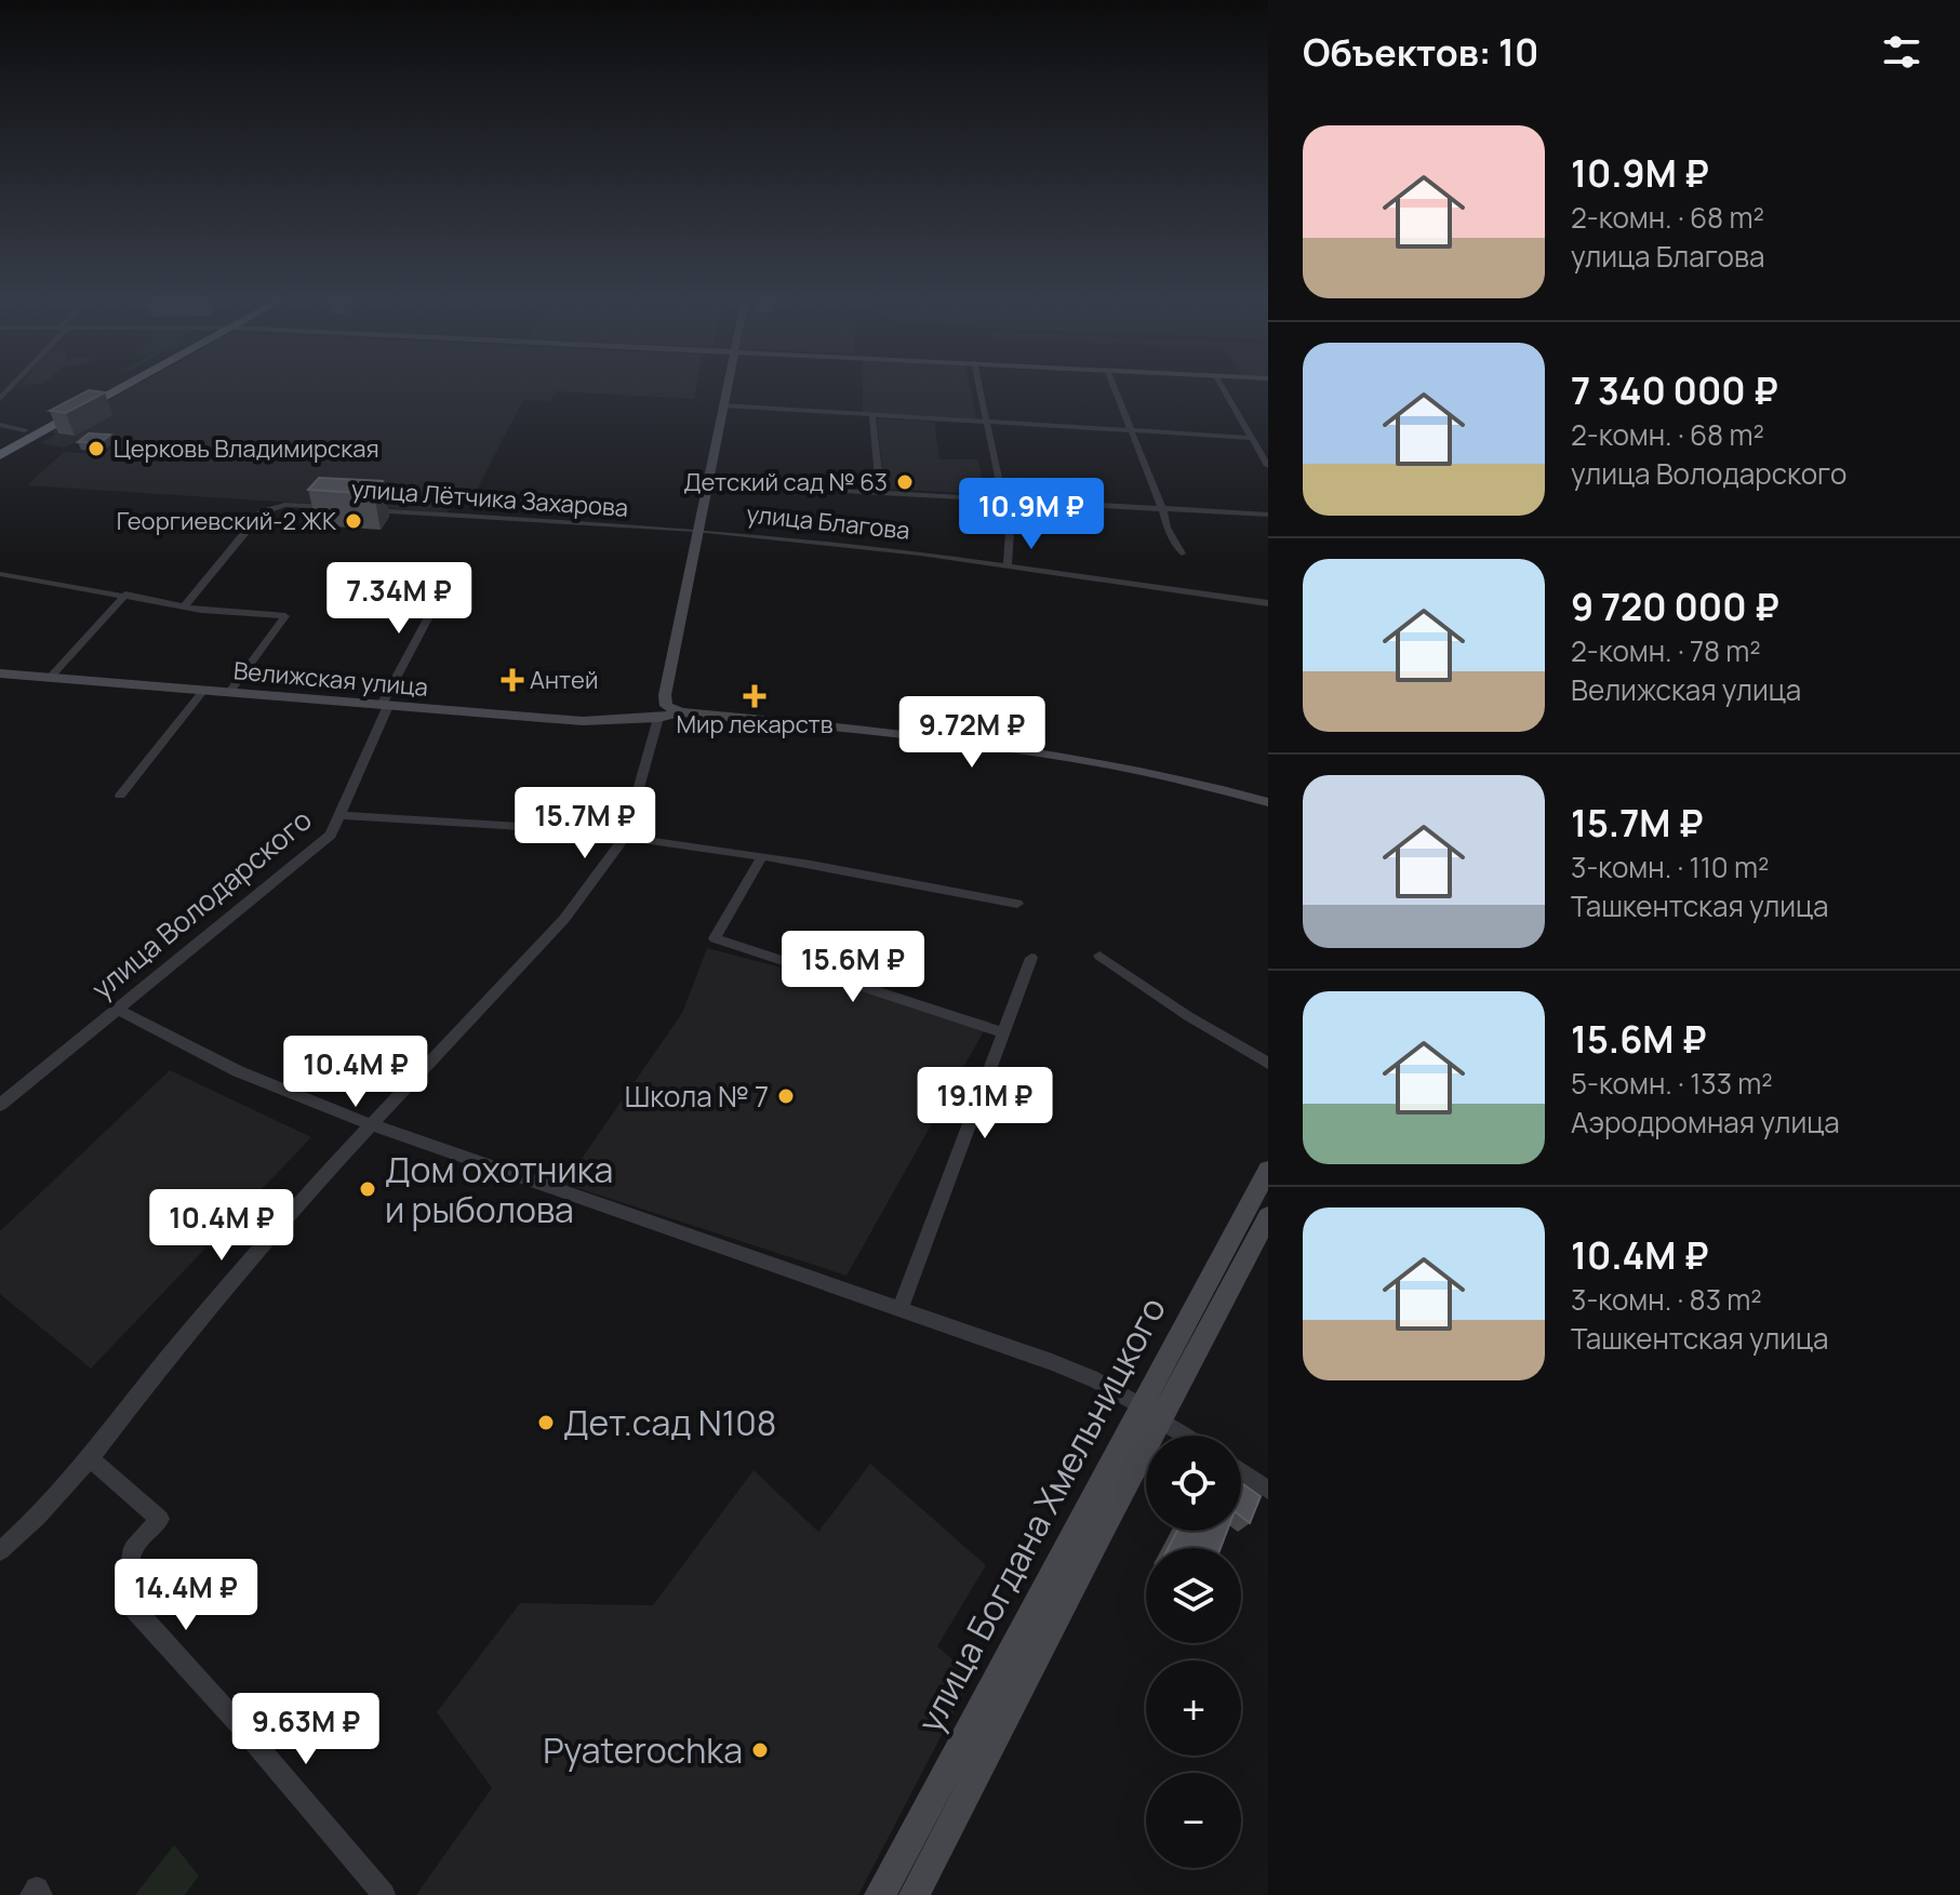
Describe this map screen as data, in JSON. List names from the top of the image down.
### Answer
{
  "streets": {
    "main road": ["Велижская улица", "улица Богдана Хмельницкого"],
    "street": ["улица Лётчика Захарова", "улица Благова", "улица Володарского"]
  },
  "crossings": [
    ["улица Лётчика Захарова", "улица Благова"],
    ["Велижская улица", "улица Володарского"]
  ],
  "places": {
    "other": [
      "Церковь Владимирская",
      "Детский сад № 63",
      "Георгиевский-2 ЖК",
      "Школа № 7",
      "Дом охотника и рыболова",
      "Дет.сад N108",
      "Pyaterochka"
    ],
    "health": ["Антей", "Мир лекарств"]
  },
  "page": {
    "heading": "Объектов: 10",
    "list": [
      {
        "name": "10.9M ₽",
        "note": "2-комн. · 68 m² · улица Благова"
      },
      {
        "name": "7 340 000 ₽",
        "note": "2-комн. · 68 m² · улица Володарского"
      },
      {
        "name": "9 720 000 ₽",
        "note": "2-комн. · 78 m² · Велижская улица"
      },
      {
        "name": "15.7M ₽",
        "note": "3-комн. · 110 m² · Ташкентская улица"
      },
      {
        "name": "15.6M ₽",
        "note": "5-комн. · 133 m² · Аэродромная улица"
      },
      {
        "name": "10.4M ₽",
        "note": "3-комн. · 83 m² · Ташкентская улица"
      }
    ],
    "price": [
      "10.9M ₽",
      "7.34M ₽",
      "9.72M ₽",
      "15.7M ₽",
      "15.6M ₽",
      "10.4M ₽",
      "19.1M ₽",
      "10.4M ₽",
      "14.4M ₽",
      "9.63M ₽"
    ],
    "map_buttons": ["+", "−"]
  }
}
